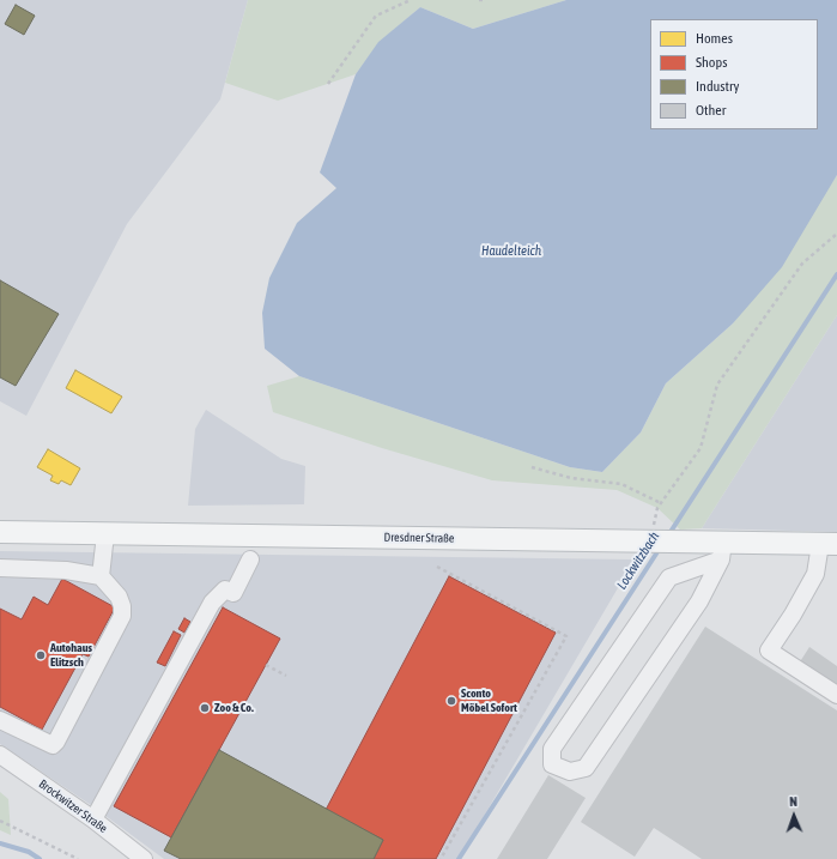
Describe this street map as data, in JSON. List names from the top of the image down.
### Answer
{
  "streets": {
    "main road": ["Dresdner Straße"],
    "lane": ["Brockwitzer Straße"]
  },
  "water": ["Haudelteich", "Lockwitzbach"],
  "places": ["Autohaus Elitzsch", "Sconto Möbel Sofort", "Zoo & Co."],
  "legend": [
    "Homes",
    "Shops",
    "Industry",
    "Other"
  ],
  "north": "top"
}
